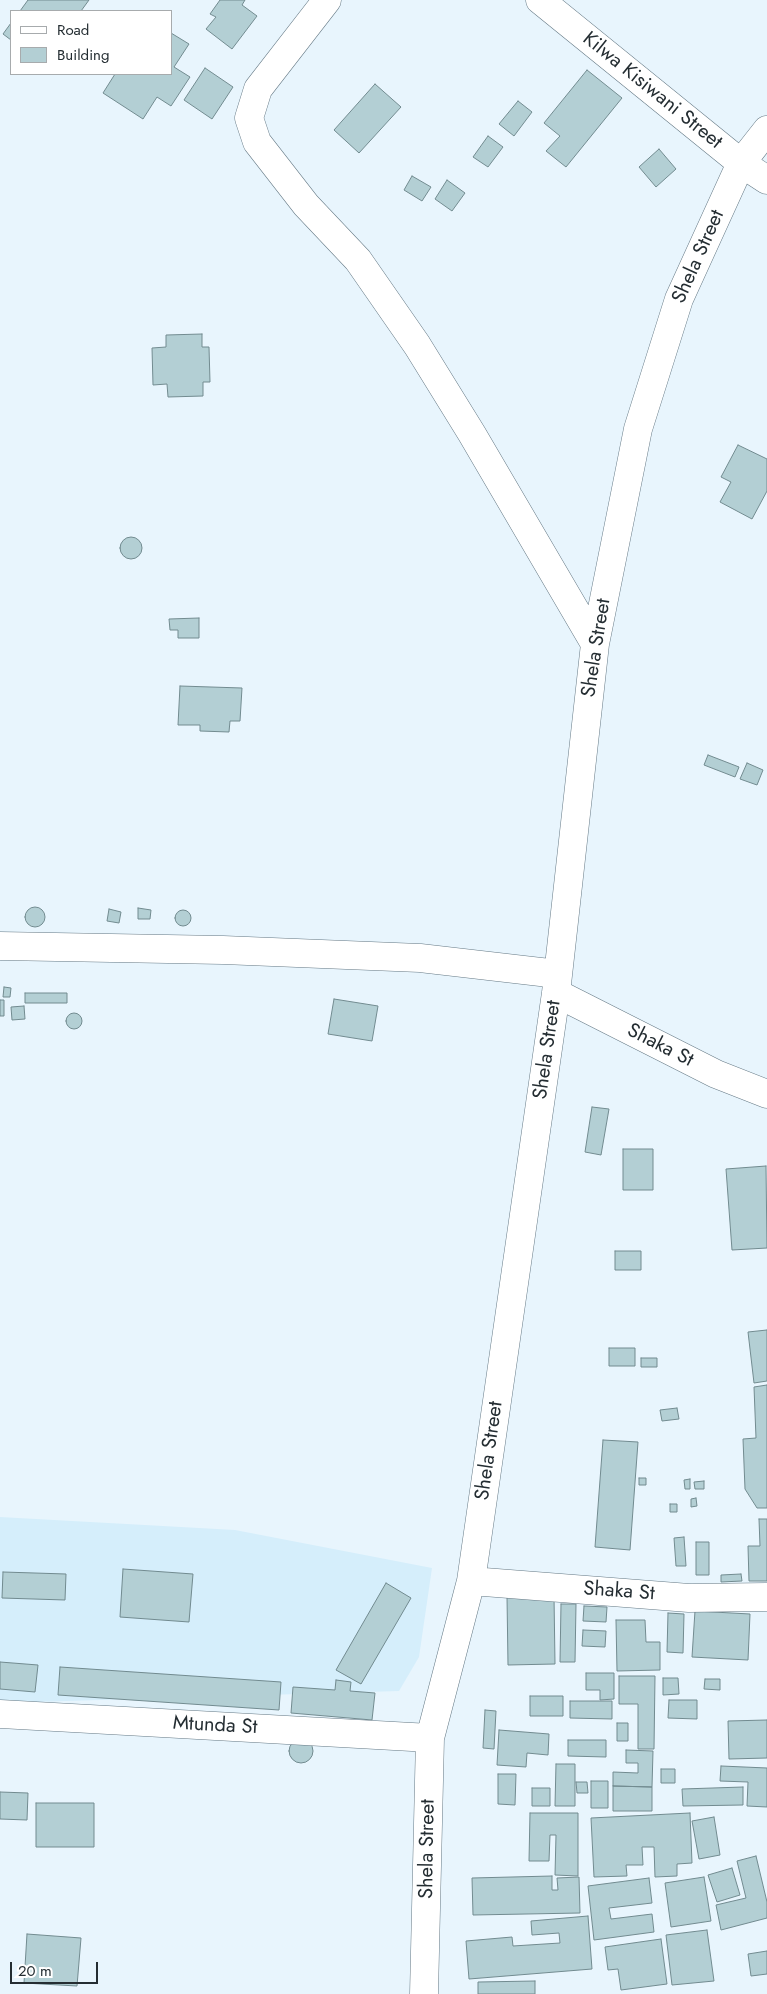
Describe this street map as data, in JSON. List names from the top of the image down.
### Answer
{
  "streets": {
    "street": [
      "Kilwa Kisiwani Street",
      "Shela Street",
      "Shaka St",
      "Mtunda St"
    ]
  },
  "crossings": [
    ["Kilwa Kisiwani Street", "Shela Street"],
    ["Shela Street", "Shaka St"],
    ["Shela Street", "Mtunda St"]
  ],
  "legend": ["Road", "Building"],
  "scale_bar": "20 m"
}
